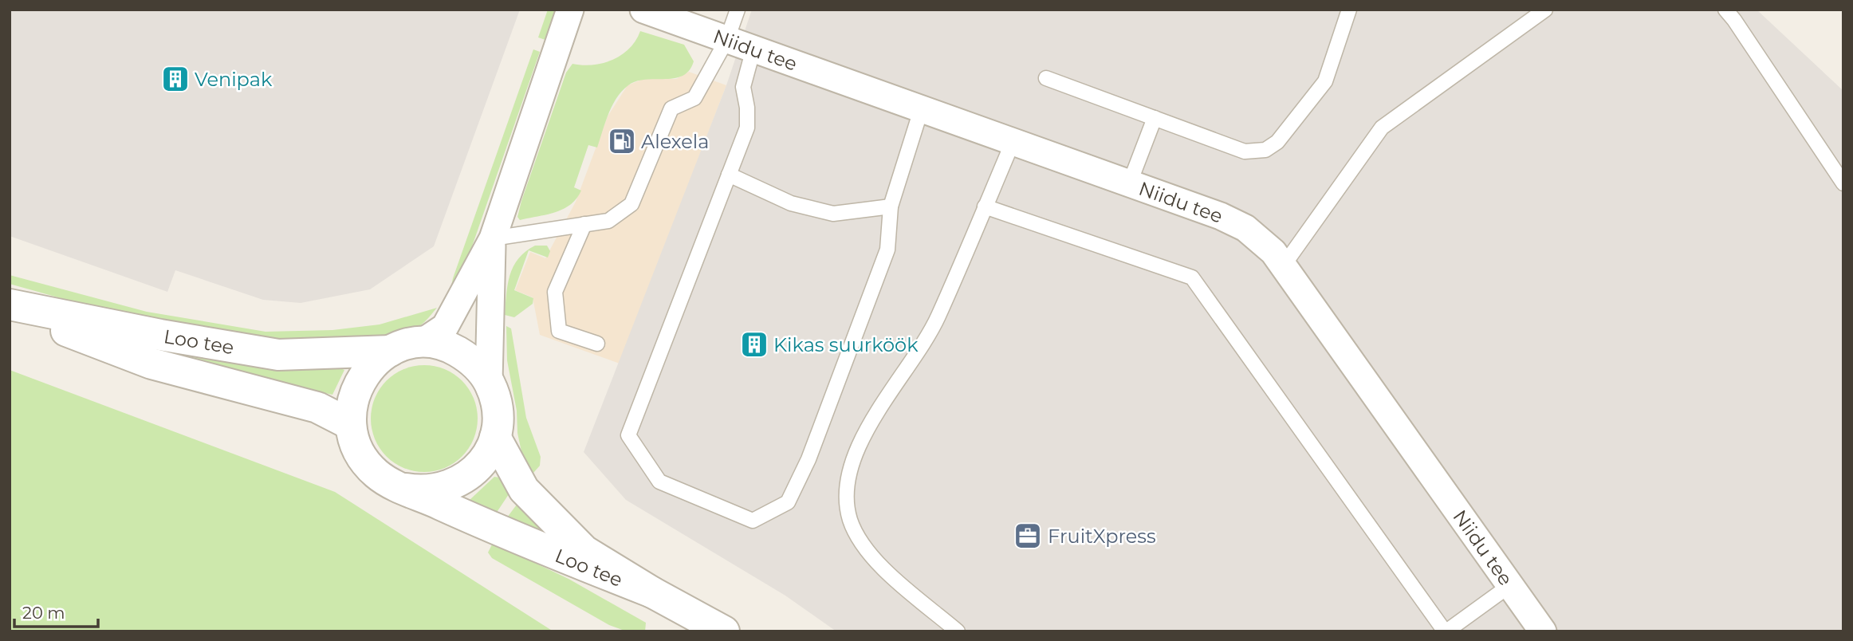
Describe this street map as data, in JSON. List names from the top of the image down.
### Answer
{
  "streets": {
    "street": ["Niidu tee", "Loo tee"]
  },
  "places": {
    "building": ["Venipak", "Kikas suurköök"],
    "fuel station": ["Alexela"],
    "office": ["FruitXpress"]
  },
  "scale_bar": "20 m"
}
